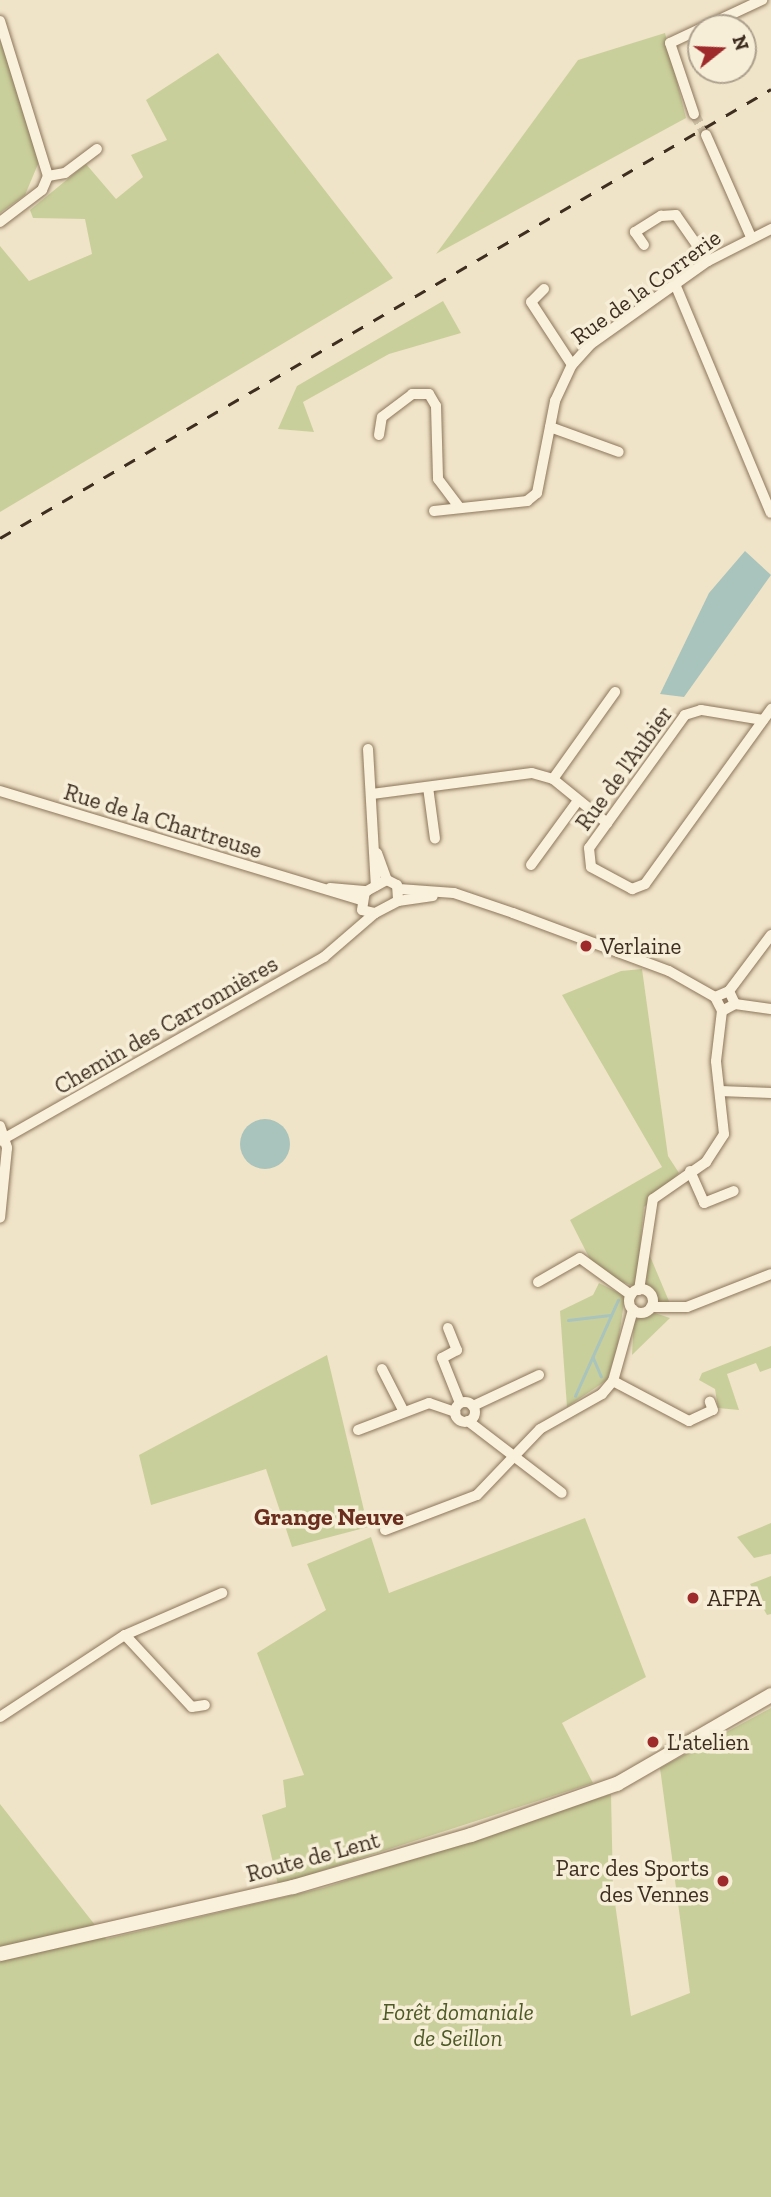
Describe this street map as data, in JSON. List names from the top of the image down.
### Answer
{
  "streets": {
    "street": [
      "Rue de la Correrie",
      "Rue de l'Aubier",
      "Rue de la Chartreuse",
      "Chemin des Carronnières",
      "Route de Lent"
    ]
  },
  "districts": ["Grange Neuve"],
  "parks": ["Forêt domaniale de Seillon"],
  "places": [
    "Verlaine",
    "AFPA",
    "L'atelien",
    "Parc des Sports des Vennes"
  ],
  "north": "right"
}
